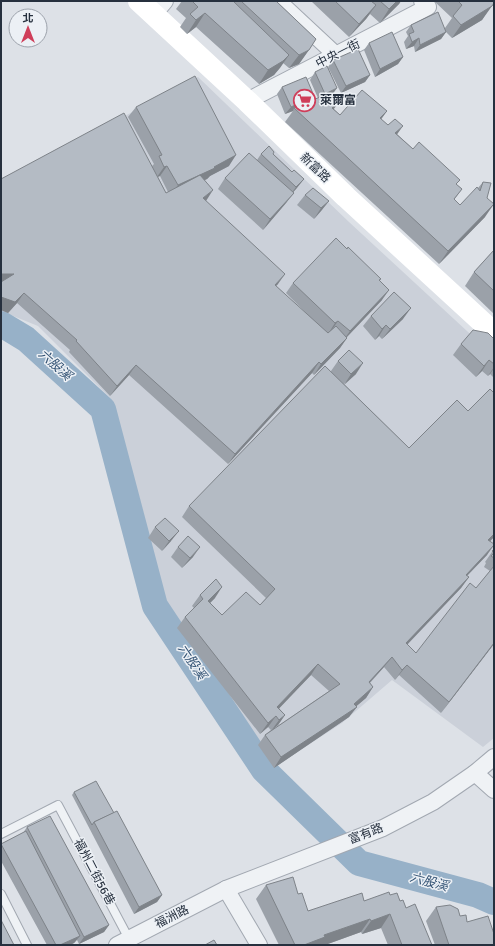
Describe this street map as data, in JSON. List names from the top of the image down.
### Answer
{
  "streets": {
    "street": [
      "中央一街",
      "新富路",
      "富有路",
      "福洲路"
    ],
    "lane": ["福州二街56巷"]
  },
  "crossings": [
    ["中央一街", "新富路"],
    ["富有路", "福洲路"],
    ["福州二街56巷", "福洲路"]
  ],
  "water": ["六股溪"],
  "places": {
    "supermarket": ["萊爾富"]
  },
  "north": "top"
}
